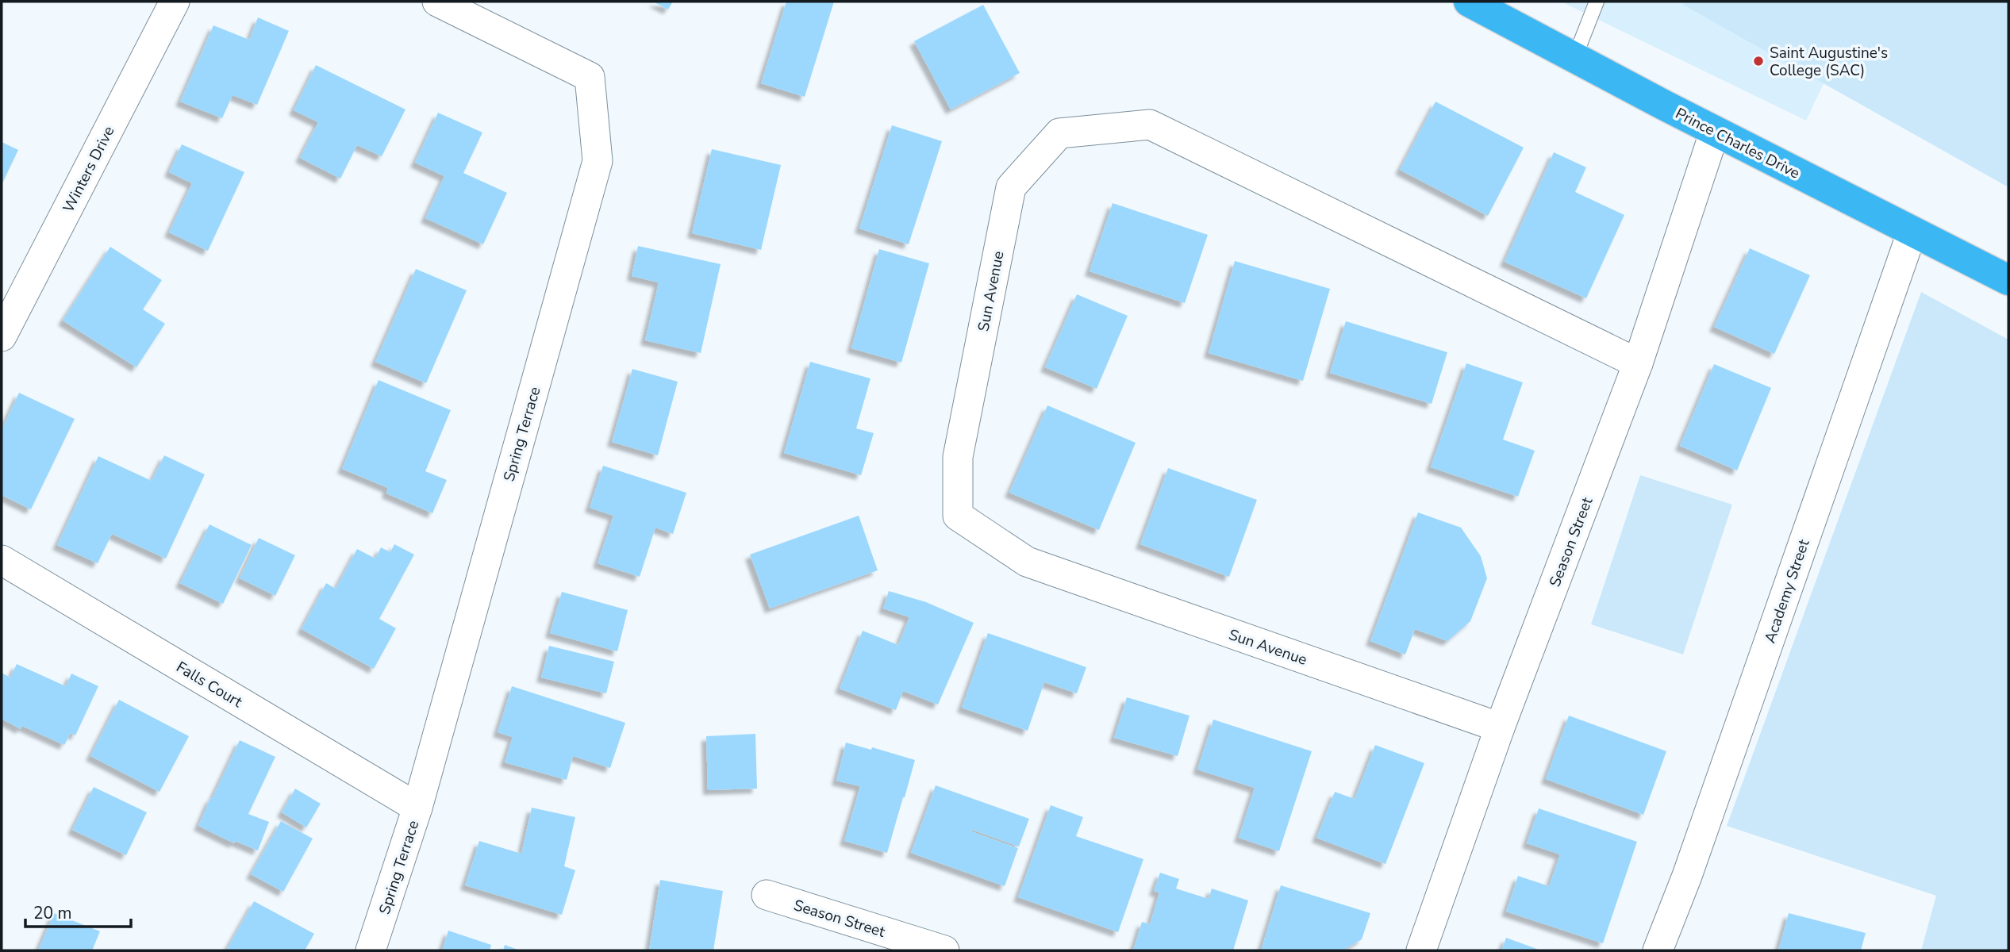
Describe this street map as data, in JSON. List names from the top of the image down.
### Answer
{
  "streets": {
    "highway": ["Prince Charles Drive"],
    "street": [
      "Winters Drive",
      "Sun Avenue",
      "Spring Terrace",
      "Season Street",
      "Academy Street",
      "Falls Court"
    ]
  },
  "crossings": [
    ["Prince Charles Drive", "Season Street"],
    ["Prince Charles Drive", "Academy Street"],
    ["Sun Avenue", "Season Street"],
    ["Spring Terrace", "Falls Court"]
  ],
  "places": ["Saint Augustine's College (SAC)"],
  "scale_bar": "20 m"
}
